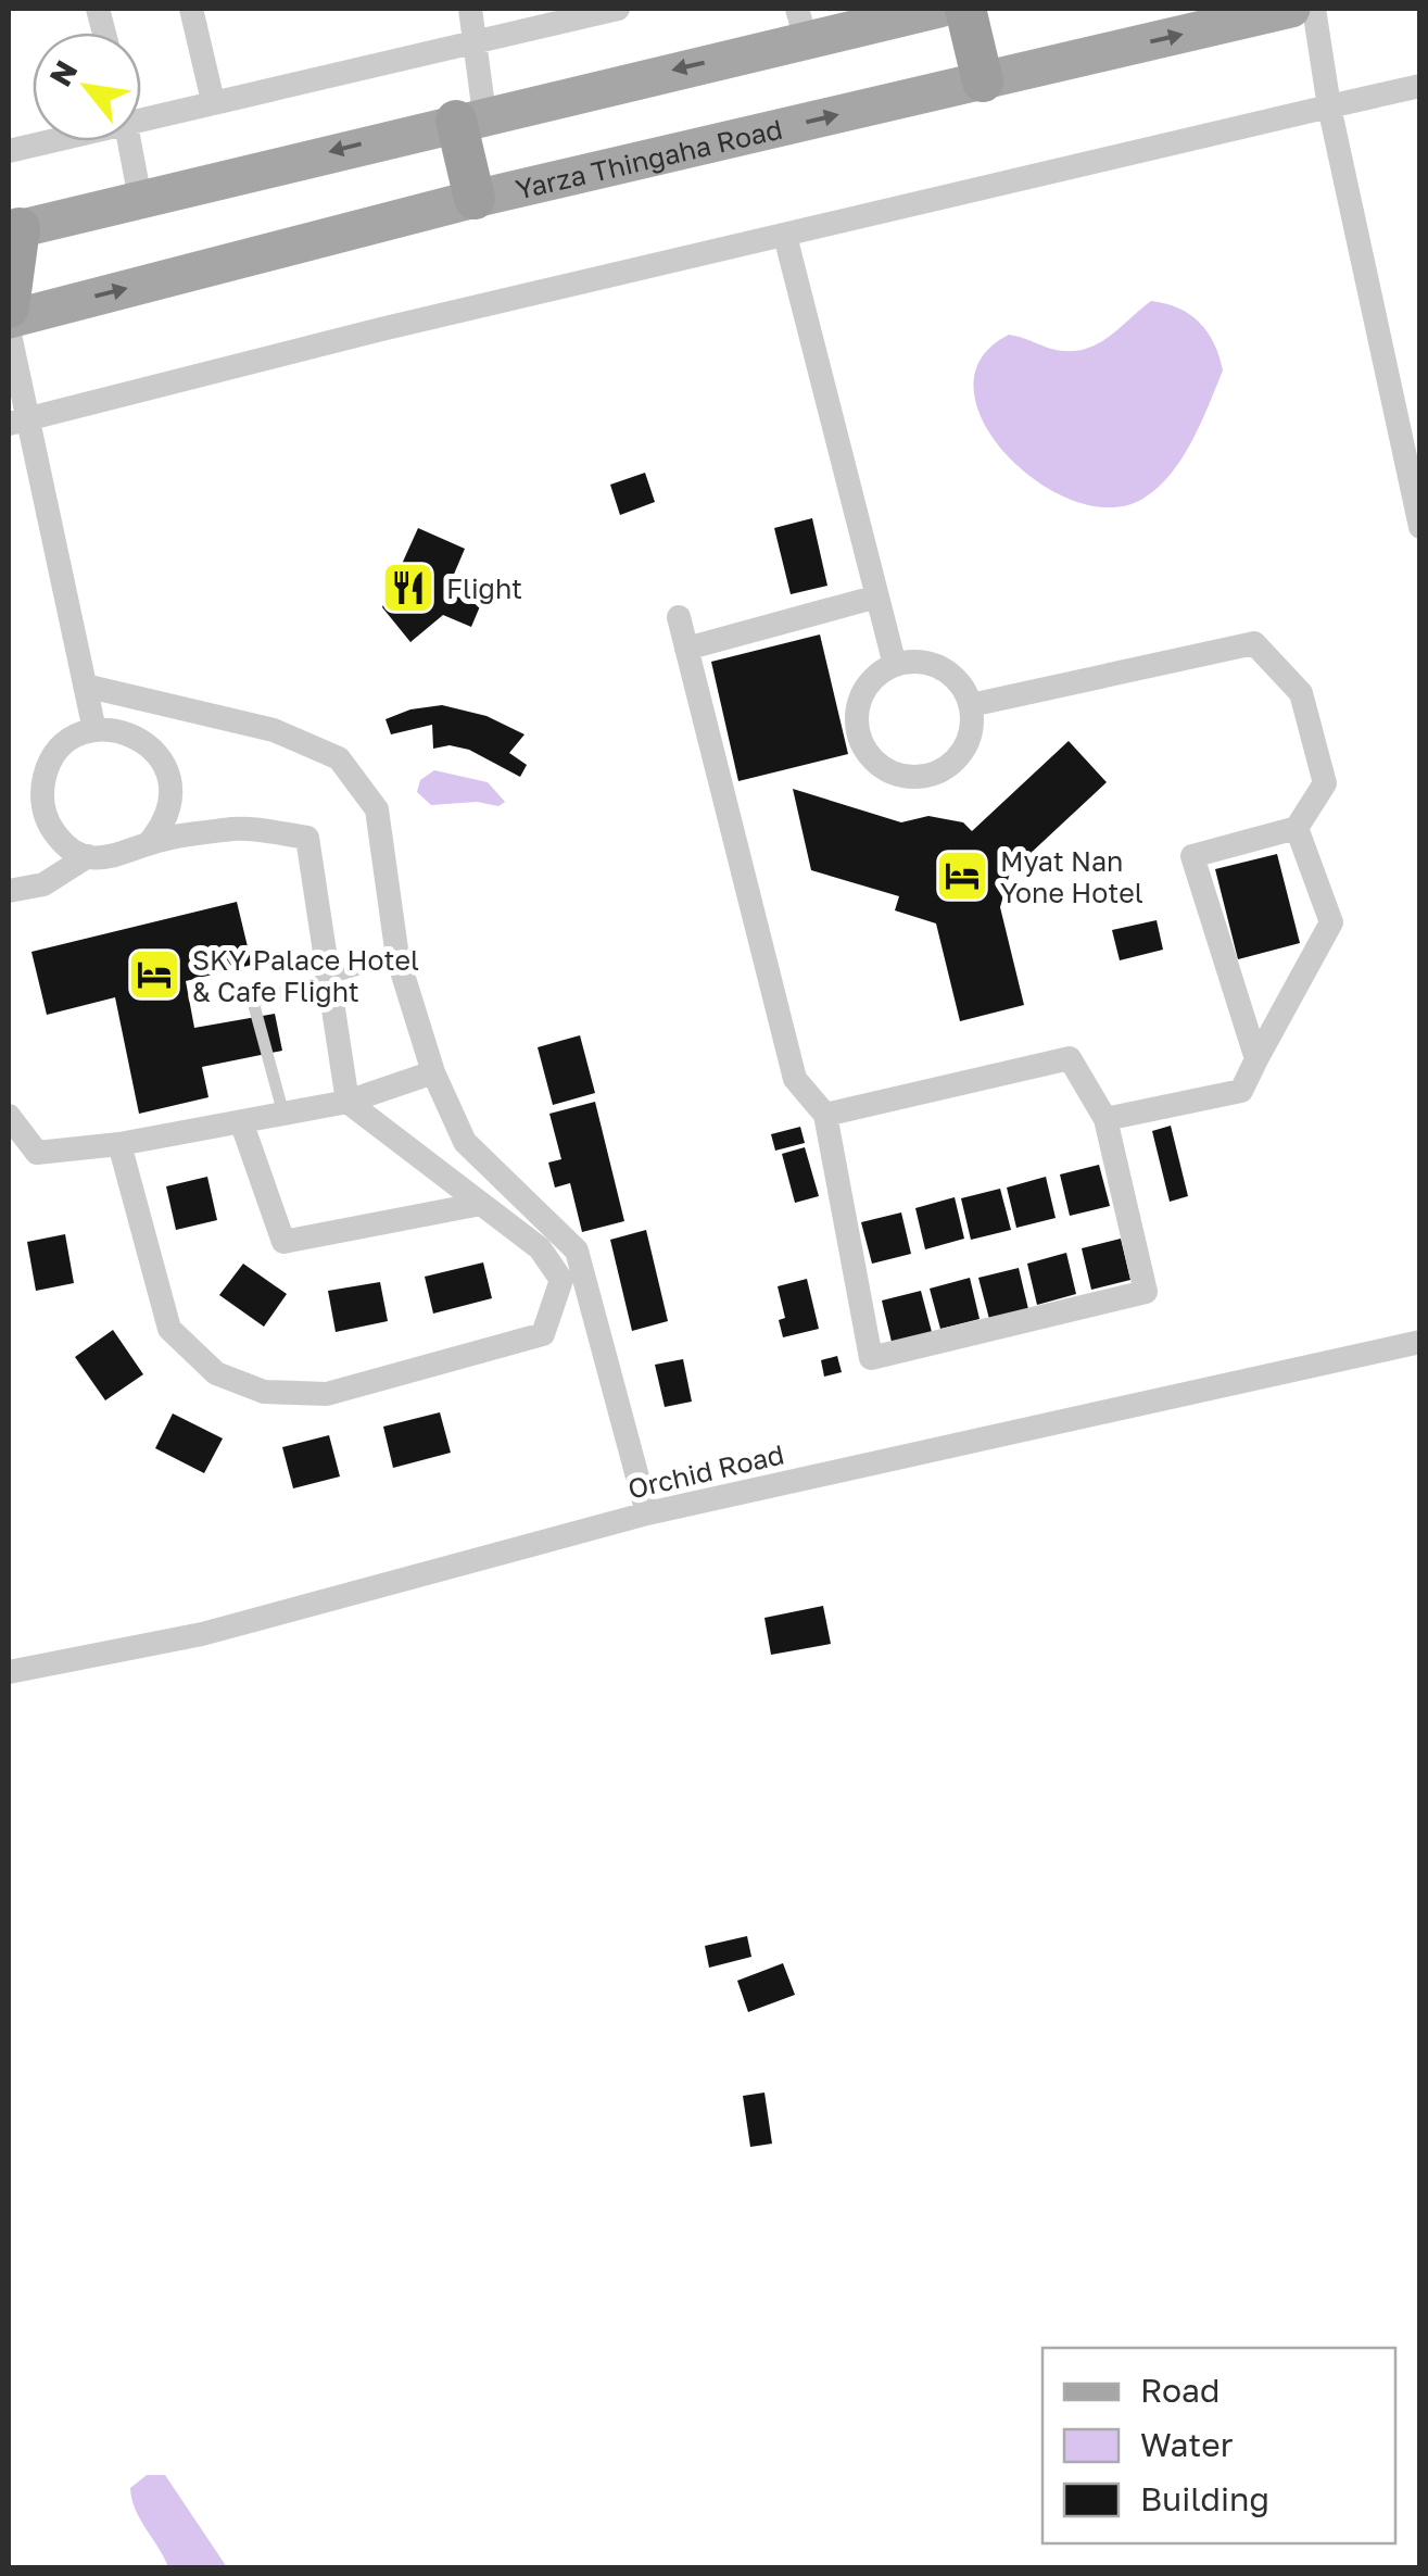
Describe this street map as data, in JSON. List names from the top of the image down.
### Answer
{
  "streets": {
    "main road": ["Yarza Thingaha Road"],
    "street": ["Orchid Road"]
  },
  "places": {
    "restaurant": ["Flight"],
    "hotel": ["Myat Nan Yone Hotel", "SKY Palace Hotel & Cafe Flight"]
  },
  "legend": ["Road", "Water", "Building"],
  "north": "top left"
}
